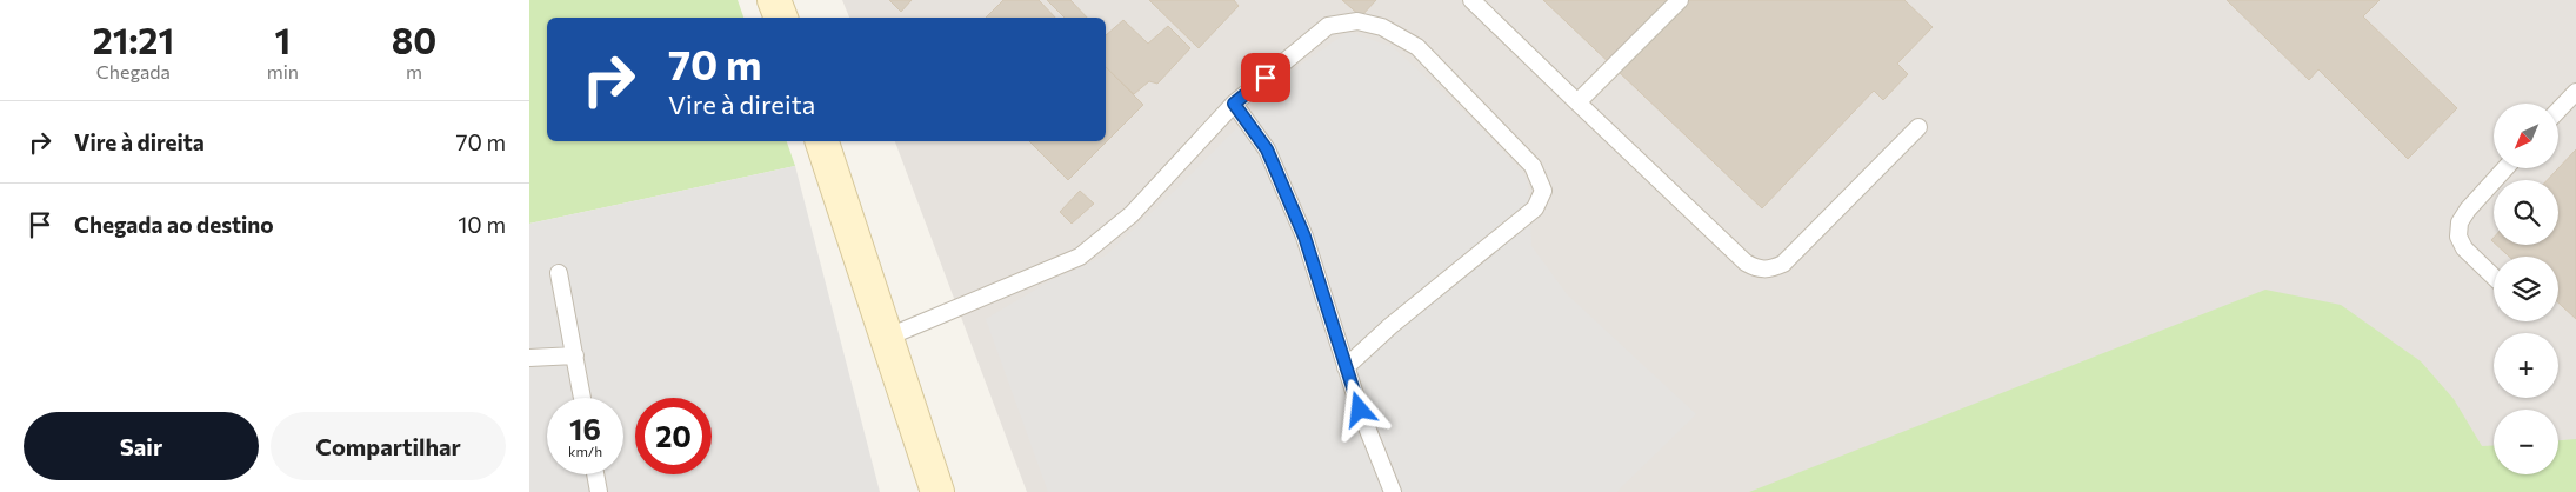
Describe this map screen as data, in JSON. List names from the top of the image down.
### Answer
{
  "north": "bottom left",
  "page": {
    "eta": [
      "21:21",
      "Chegada",
      "1",
      "min",
      "80",
      "m"
    ],
    "turn": ["70 m", "Vire à direita"],
    "list": [
      {
        "name": "Vire à direita",
        "value": "70 m"
      },
      {
        "name": "Chegada ao destino",
        "value": "10 m"
      }
    ],
    "map_buttons": ["+", "−"],
    "speed": "16 km/h",
    "limit": "20",
    "buttons": ["Sair", "Compartilhar"]
  }
}
